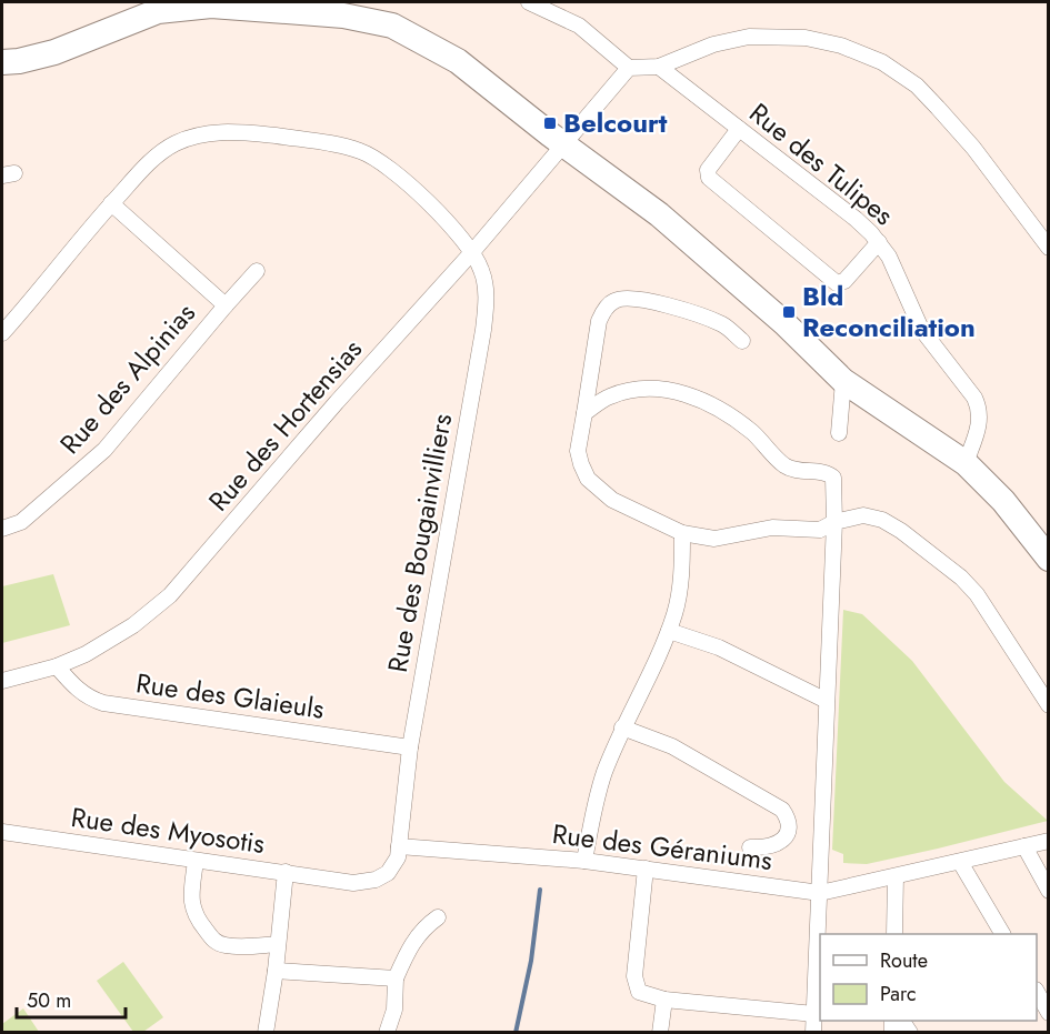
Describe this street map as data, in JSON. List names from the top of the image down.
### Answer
{
  "streets": {
    "street": [
      "Rue des Tulipes",
      "Rue des Alpinias",
      "Rue des Hortensias",
      "Rue des Bougainvilliers",
      "Rue des Glaieuls",
      "Rue des Myosotis",
      "Rue des Géraniums"
    ]
  },
  "crossings": [
    ["Rue des Hortensias", "Rue des Bougainvilliers"],
    ["Rue des Hortensias", "Rue des Glaieuls"],
    ["Rue des Bougainvilliers", "Rue des Glaieuls"],
    ["Rue des Bougainvilliers", "Rue des Géraniums"]
  ],
  "places": {
    "transit": ["Belcourt", "Bld Reconciliation"]
  },
  "legend": ["Route", "Parc"],
  "scale_bar": "50 m"
}
